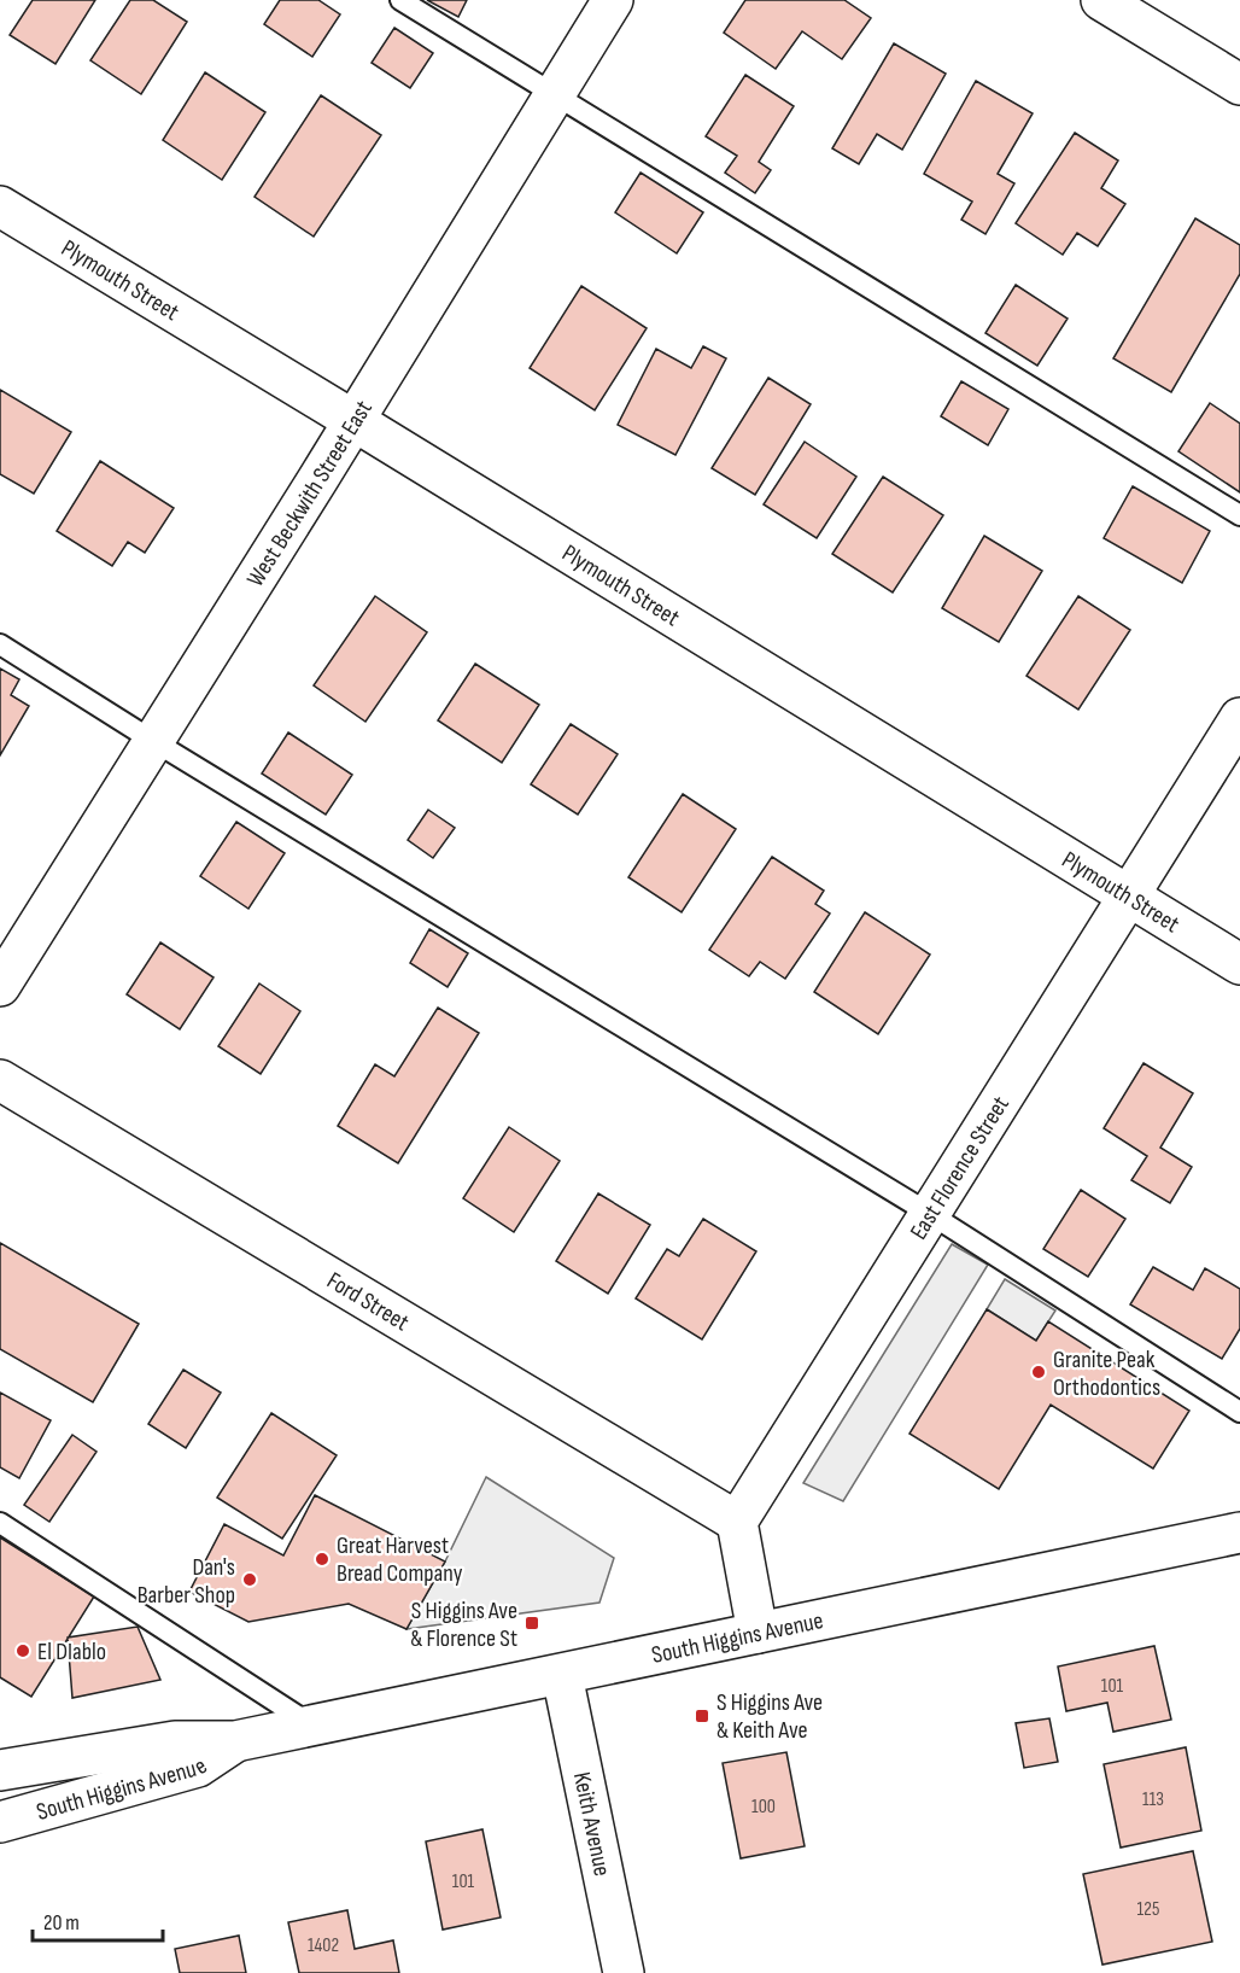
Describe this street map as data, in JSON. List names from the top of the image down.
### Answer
{
  "streets": {
    "street": [
      "Plymouth Street",
      "West Beckwith Street East",
      "East Florence Street",
      "Ford Street",
      "South Higgins Avenue",
      "Keith Avenue"
    ]
  },
  "crossings": [
    ["Plymouth Street", "West Beckwith Street East"],
    ["Plymouth Street", "East Florence Street"],
    ["East Florence Street", "Ford Street"],
    ["South Higgins Avenue", "Keith Avenue"]
  ],
  "places": {
    "other": [
      "Granite Peak Orthodontics",
      "Great Harvest Bread Company",
      "Dan's Barber Shop",
      "El DIablo"
    ],
    "transit": ["S Higgins Ave & Florence St", "S Higgins Ave & Keith Ave"]
  },
  "house_numbers": [
    "101",
    "113",
    "100",
    "101",
    "125",
    "1402"
  ],
  "scale_bar": "20 m"
}
